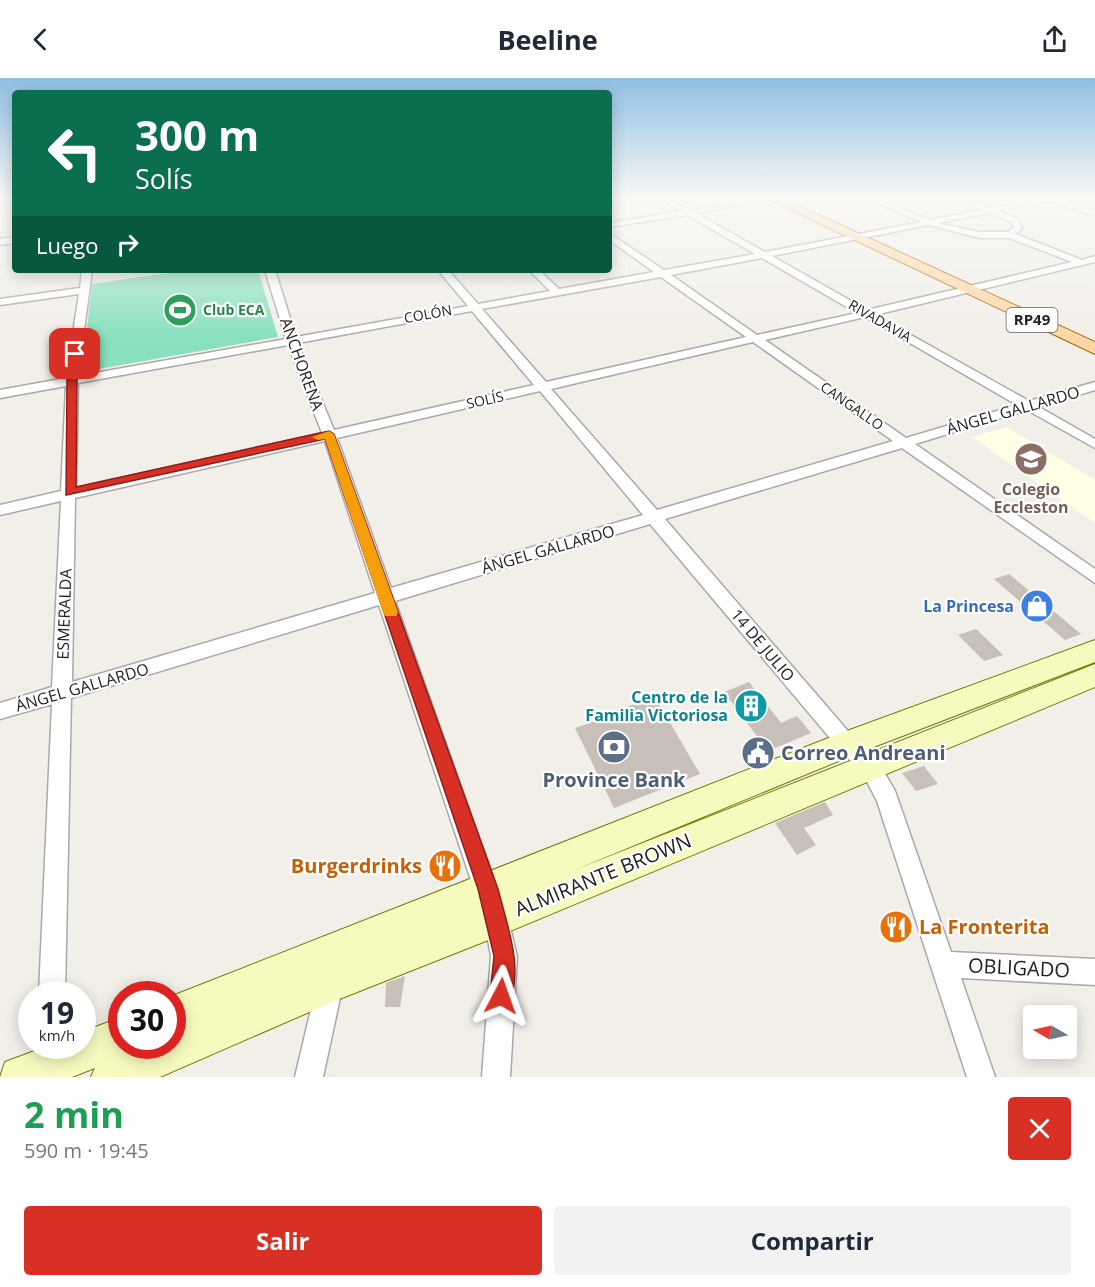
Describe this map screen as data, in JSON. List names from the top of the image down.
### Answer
{
  "streets": {
    "main road": ["RP49", "ALMIRANTE BROWN"],
    "street": [
      "COLÓN",
      "RIVADAVIA",
      "ANCHORENA",
      "SOLÍS",
      "CANGALLO",
      "ÁNGEL GALLARDO",
      "ESMERALDA",
      "14 DE JULIO",
      "OBLIGADO"
    ]
  },
  "crossings": [
    ["COLÓN", "RIVADAVIA"],
    ["COLÓN", "ANCHORENA"],
    ["COLÓN", "CANGALLO"],
    ["COLÓN", "ESMERALDA"],
    ["COLÓN", "14 DE JULIO"],
    ["RP49", "SOLÍS"],
    ["RIVADAVIA", "SOLÍS"],
    ["RIVADAVIA", "ÁNGEL GALLARDO"],
    ["ANCHORENA", "SOLÍS"],
    ["ANCHORENA", "ÁNGEL GALLARDO"],
    ["ANCHORENA", "ALMIRANTE BROWN"],
    ["SOLÍS", "CANGALLO"],
    ["SOLÍS", "ESMERALDA"],
    ["SOLÍS", "14 DE JULIO"],
    ["CANGALLO", "ÁNGEL GALLARDO"],
    ["ÁNGEL GALLARDO", "ESMERALDA"],
    ["ÁNGEL GALLARDO", "14 DE JULIO"],
    ["14 DE JULIO", "ALMIRANTE BROWN"],
    ["14 DE JULIO", "OBLIGADO"]
  ],
  "places": {
    "sports": ["Club ECA"],
    "school or university": ["Colegio Eccleston"],
    "shop": ["La Princesa"],
    "building": ["Centro de la Familia Victoriosa"],
    "bank": ["Province Bank"],
    "public building": ["Correo Andreani"],
    "restaurant": ["Burgerdrinks", "La Fronterita"]
  },
  "north": "left",
  "page": {
    "header": "Beeline",
    "turn": ["300 m", "Solís"],
    "then": "Luego",
    "speed": "19 km/h",
    "limit": "30",
    "heading": ["2 min", "590 m · 19:45"],
    "buttons": ["Salir", "Compartir"]
  }
}
